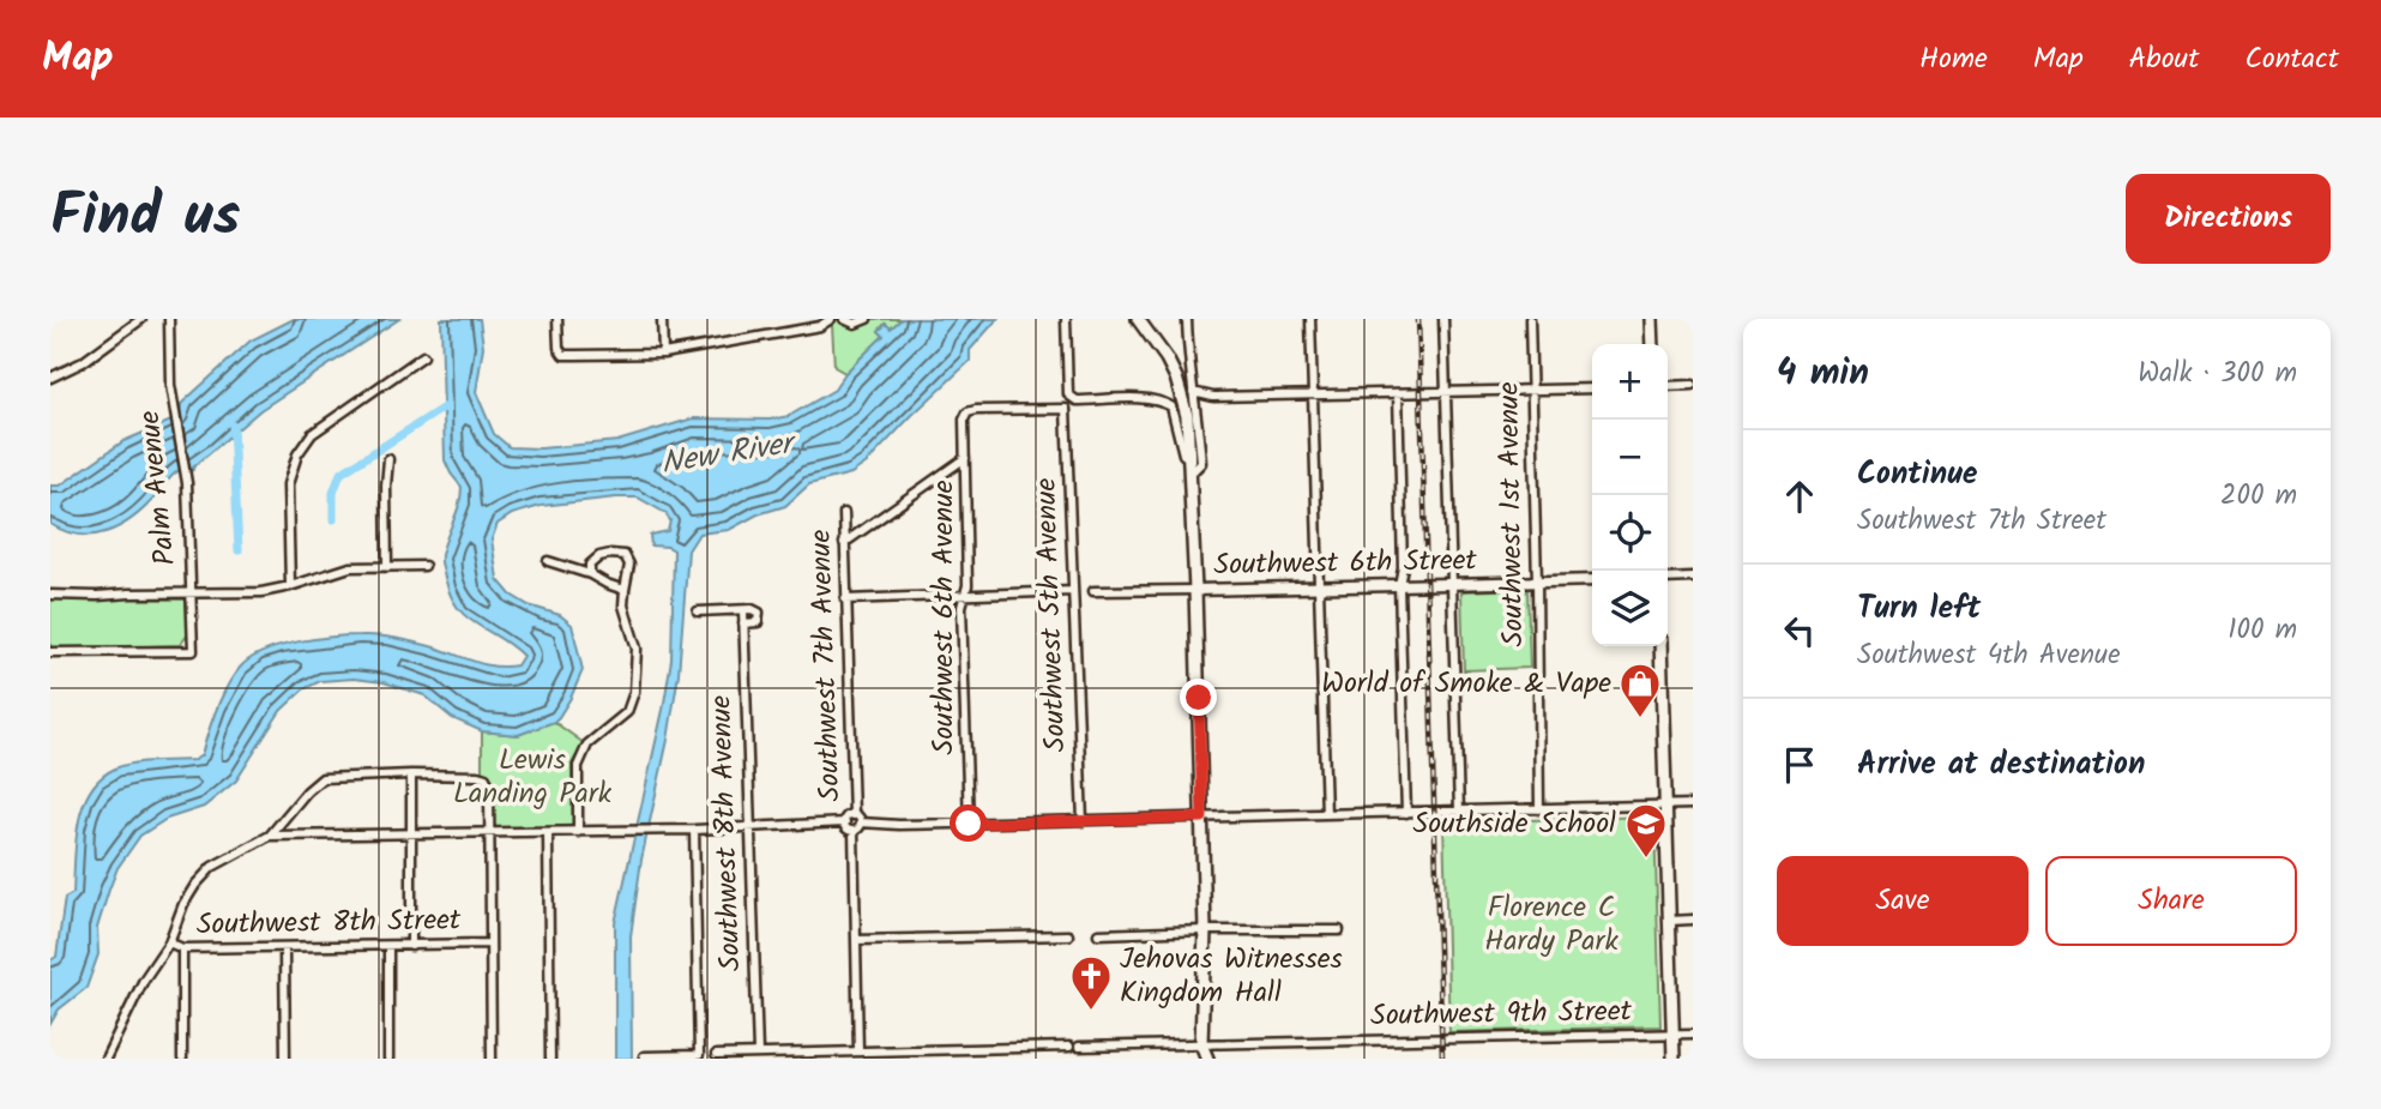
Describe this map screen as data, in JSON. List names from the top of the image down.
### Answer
{
  "streets": {
    "street": [
      "Palm Avenue",
      "Southwest 1st Avenue",
      "Southwest 6th Street",
      "Southwest 5th Avenue",
      "Southwest 6th Avenue",
      "Southwest 7th Avenue",
      "Southwest 8th Avenue",
      "Southwest 8th Street",
      "Southwest 9th Street"
    ]
  },
  "crossings": [
    ["Southwest 1st Avenue", "Southwest 6th Street"],
    ["Southwest 5th Avenue", "Southwest 6th Avenue"],
    ["Southwest 7th Avenue", "Southwest 9th Street"],
    ["Southwest 8th Avenue", "Southwest 9th Street"]
  ],
  "water": ["New River"],
  "parks": ["Lewis Landing Park", "Florence C Hardy Park"],
  "places": {
    "shop": ["World of Smoke & Vape"],
    "school or university": ["Southside School"],
    "church": ["Jehovas Witnesses Kingdom Hall"]
  },
  "page": {
    "header": "Map",
    "nav": [
      "Home",
      "Map",
      "About",
      "Contact"
    ],
    "title": "Find us",
    "buttons": [
      "Directions",
      ["Save", "Share"]
    ],
    "heading": ["4 min", "Walk · 300 m"],
    "map_buttons": ["+", "−"],
    "list": [
      ["Continue", "Southwest 7th Street", "200 m"],
      ["Turn left", "Southwest 4th Avenue", "100 m"],
      "Arrive at destination"
    ]
  }
}
